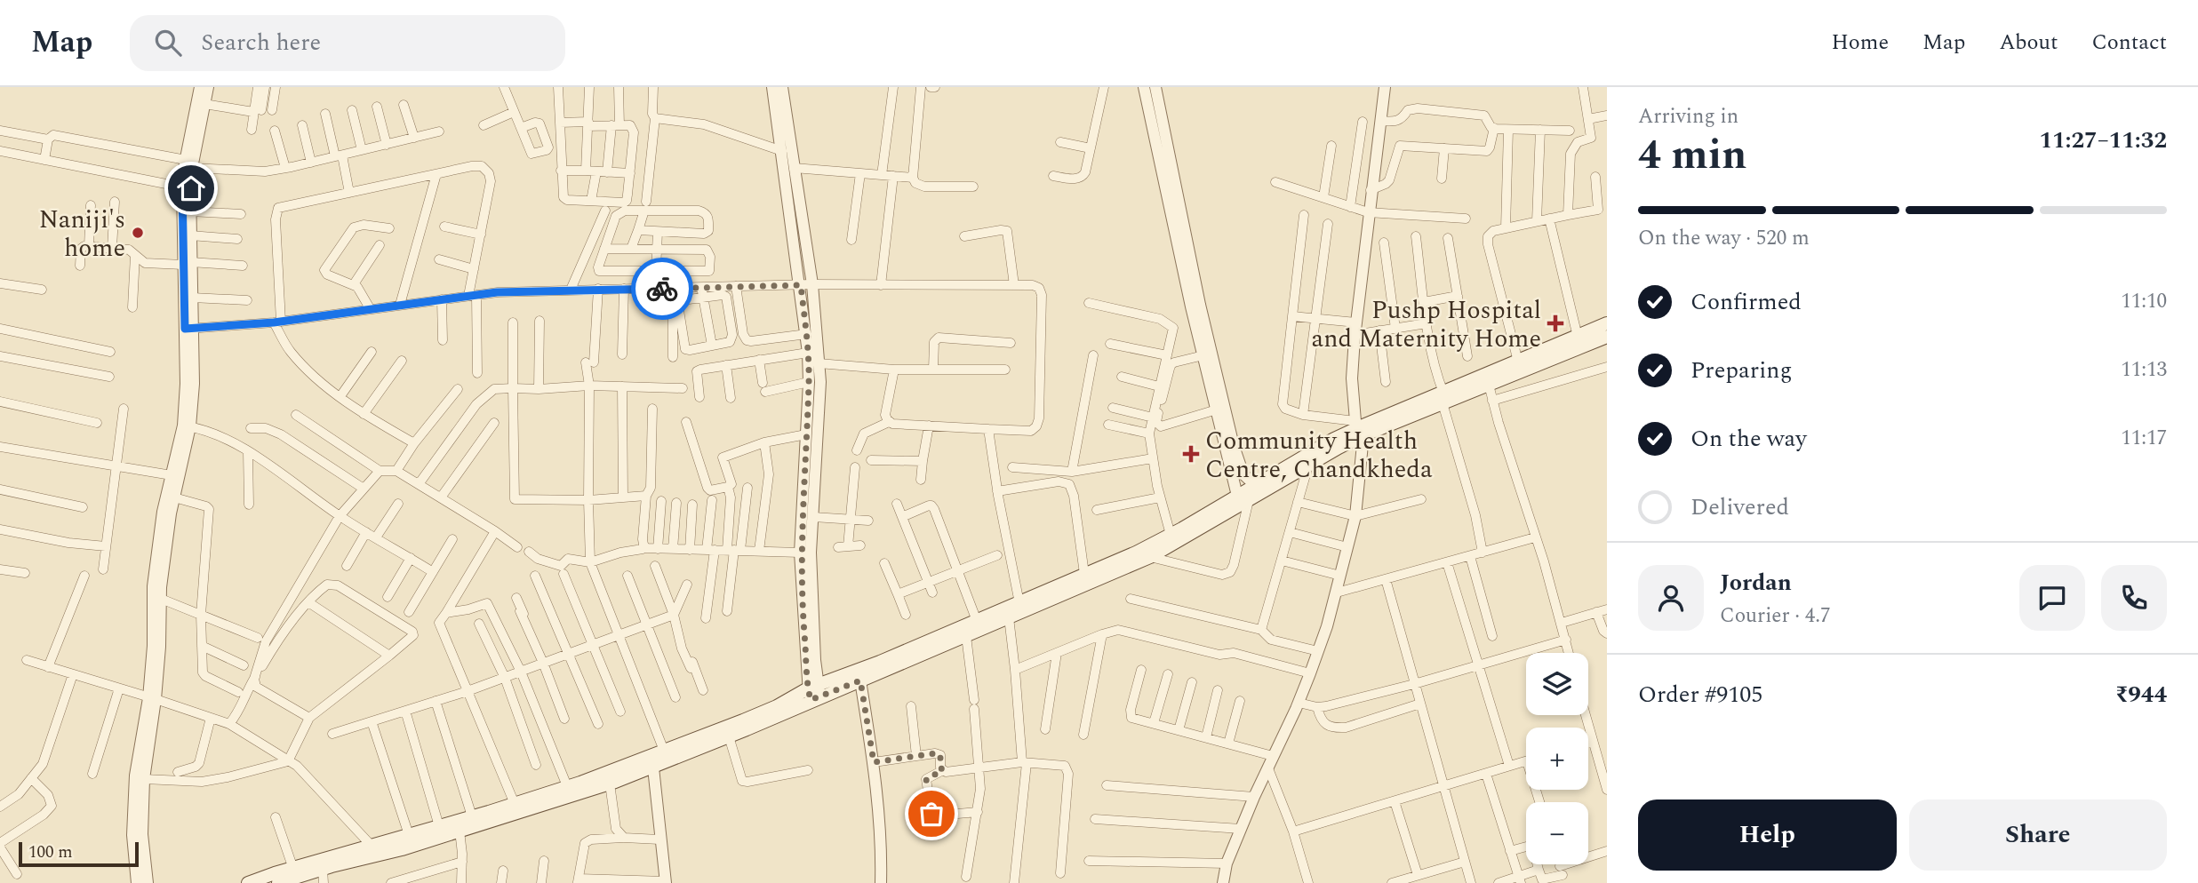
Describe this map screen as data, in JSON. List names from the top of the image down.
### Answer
{
  "places": {
    "other": ["Naniji's home"],
    "health": ["Pushp Hospital and Maternity Home", "Community Health Centre, Chandkheda"]
  },
  "scale_bar": "100 m",
  "page": {
    "header": "Map",
    "search": "Search here",
    "nav": [
      "Home",
      "Map",
      "About",
      "Contact"
    ],
    "heading": ["4 min", "Arriving in", "11:27–11:32"],
    "panel": [
      "Jordan",
      "Courier · 4.7",
      "Order #9105",
      "₹944"
    ],
    "bar": "On the way · 520 m",
    "list": [
      ["Confirmed", "11:10"],
      ["Preparing", "11:13"],
      ["On the way", "11:17"],
      "Delivered"
    ],
    "map_buttons": ["+", "−"],
    "buttons": ["Help", "Share"],
    "scale": "100 m"
  }
}
